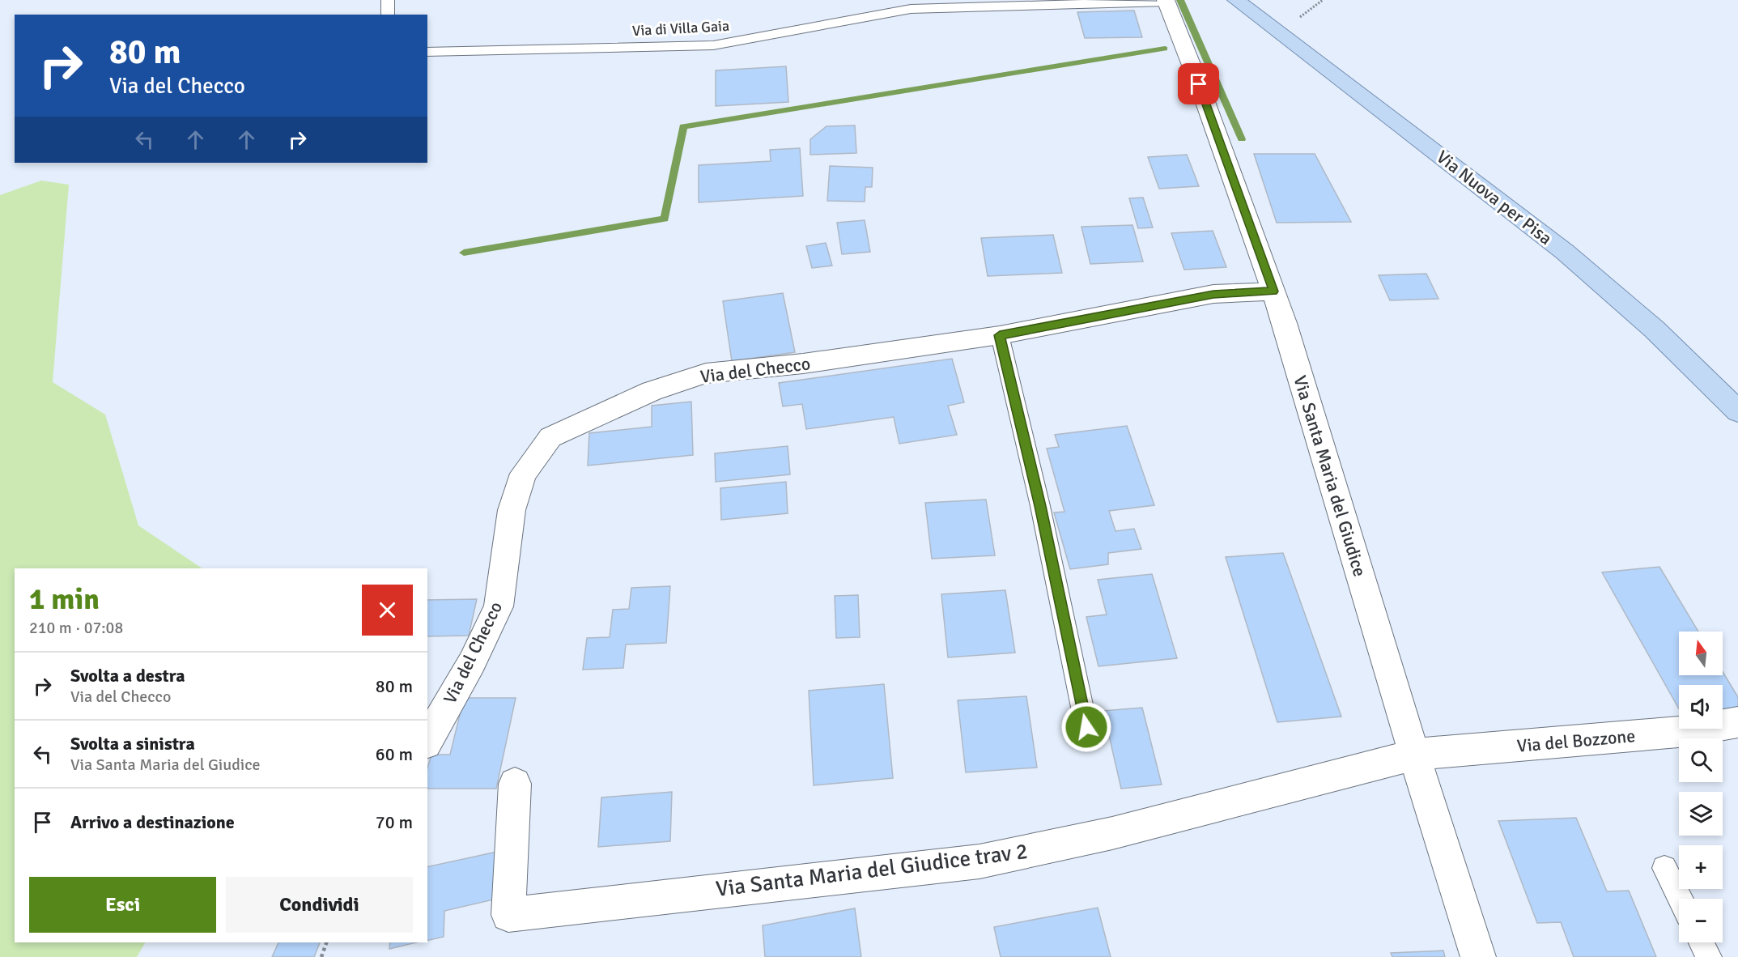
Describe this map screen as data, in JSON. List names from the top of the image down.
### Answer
{
  "streets": {
    "main road": ["Via Nuova per Pisa"],
    "street": [
      "Via del Checco",
      "Via Santa Maria del Giudice",
      "Via del Bozzone",
      "Via Santa Maria del Giudice trav 2"
    ],
    "lane": ["Via di Villa Gaia"]
  },
  "crossings": [
    ["Via di Villa Gaia", "Via Santa Maria del Giudice"],
    ["Via del Checco", "Via Santa Maria del Giudice"],
    ["Via Santa Maria del Giudice", "Via del Bozzone"],
    ["Via Santa Maria del Giudice", "Via Santa Maria del Giudice trav 2"],
    ["Via del Bozzone", "Via Santa Maria del Giudice trav 2"]
  ],
  "north": "top",
  "page": {
    "turn": ["80 m", "Via del Checco"],
    "heading": ["1 min", "210 m · 07:08"],
    "map_buttons": ["+", "−"],
    "list": [
      {
        "name": "Svolta a destra",
        "note": "Via del Checco",
        "value": "80 m"
      },
      {
        "name": "Svolta a sinistra",
        "note": "Via Santa Maria del Giudice",
        "value": "60 m"
      },
      {
        "name": "Arrivo a destinazione",
        "value": "70 m"
      }
    ],
    "buttons": ["Esci", "Condividi"]
  }
}
